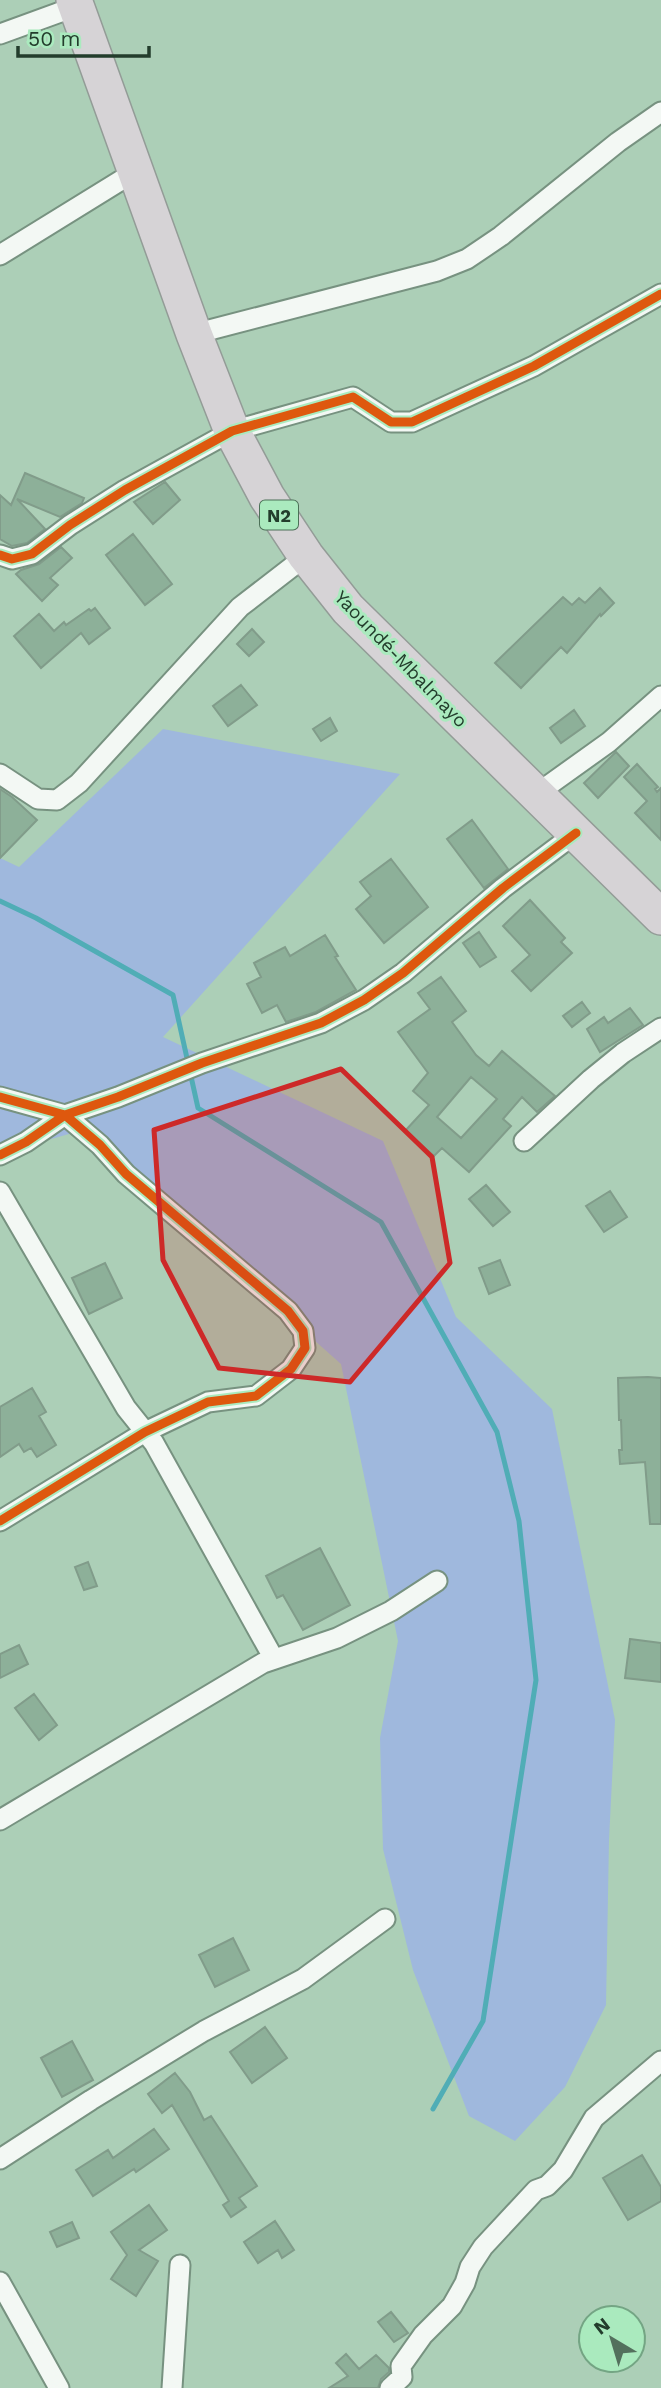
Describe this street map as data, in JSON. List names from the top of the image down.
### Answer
{
  "streets": {
    "highway": ["N2", "Yaoundé-Mbalmayo"]
  },
  "scale_bar": "50 m",
  "north": "top left"
}
